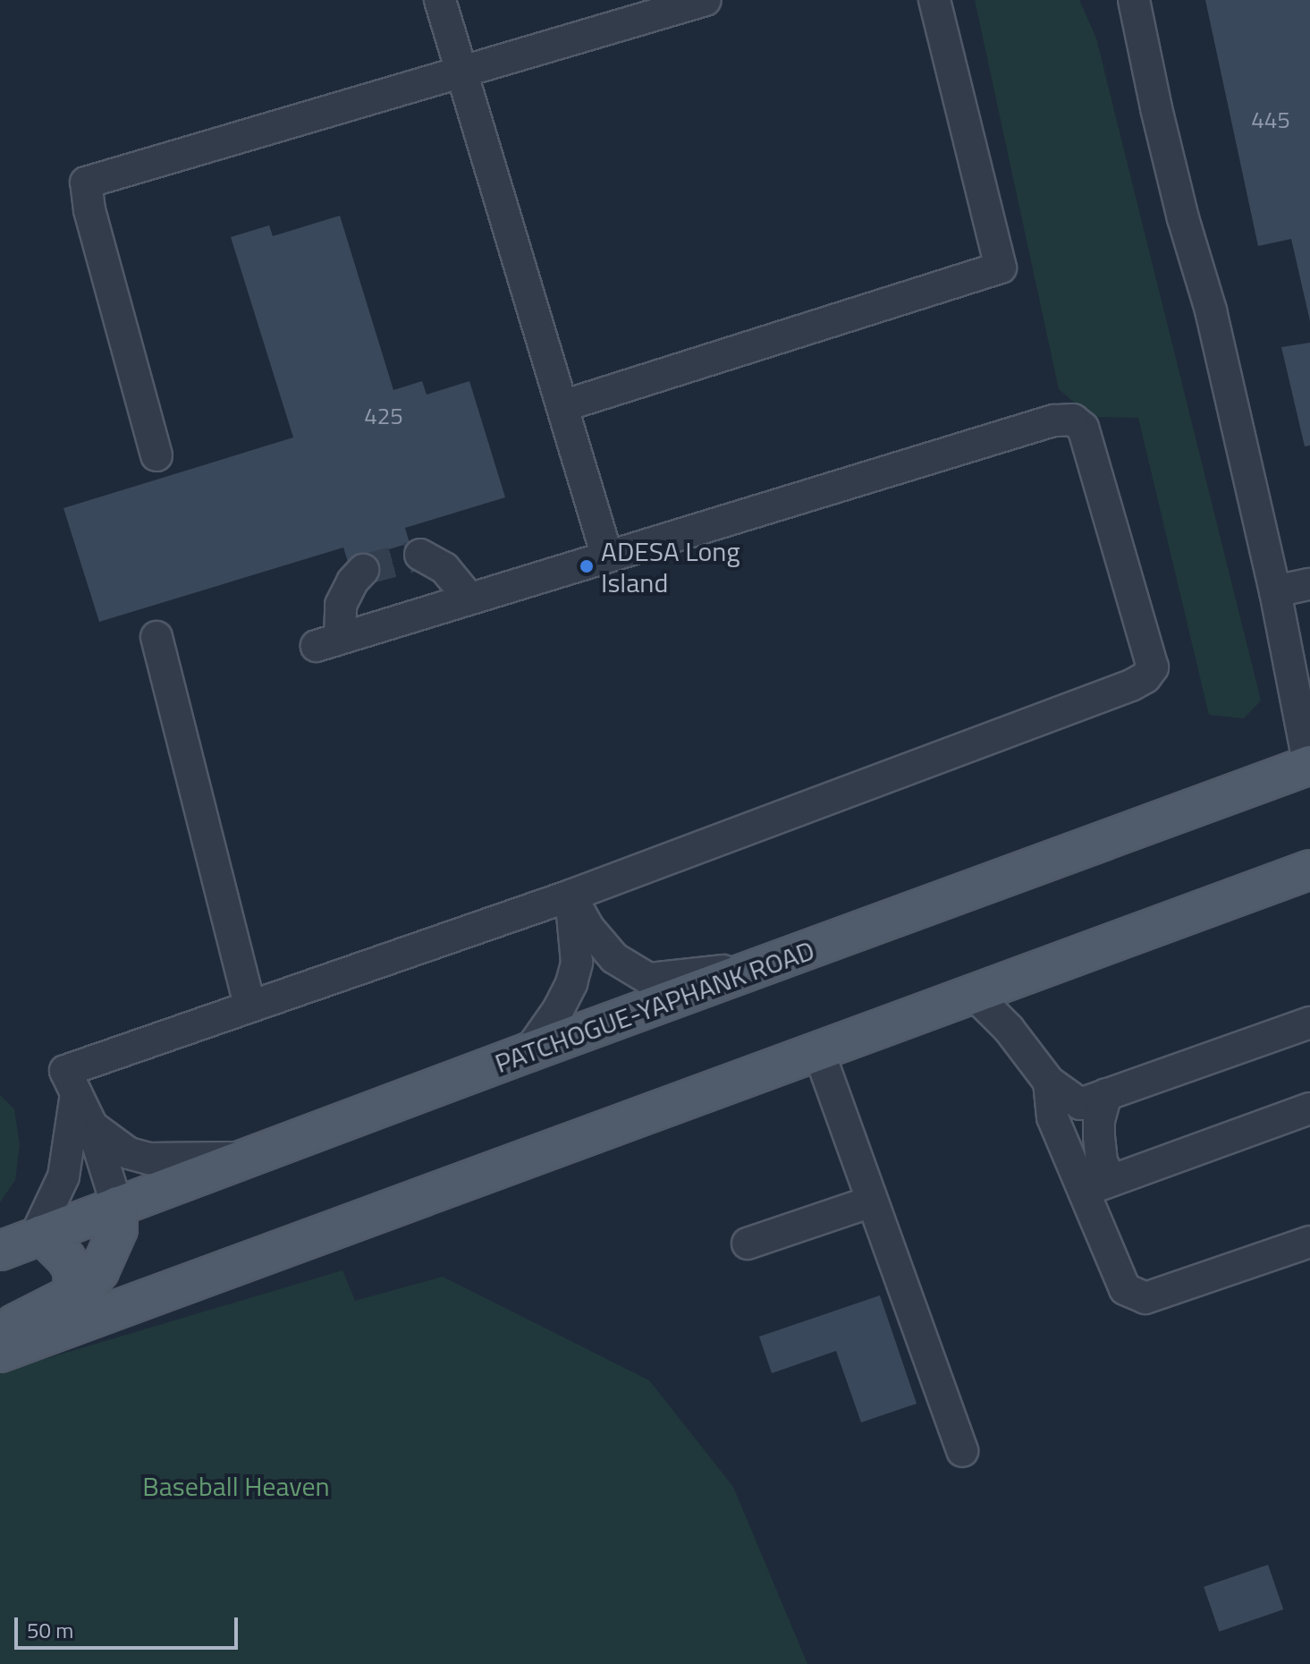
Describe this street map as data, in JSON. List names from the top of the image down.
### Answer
{
  "streets": {
    "main road": ["PATCHOGUE-YAPHANK ROAD"]
  },
  "parks": ["Baseball Heaven"],
  "places": ["ADESA Long Island"],
  "house_numbers": ["445", "425"],
  "scale_bar": "50 m"
}
